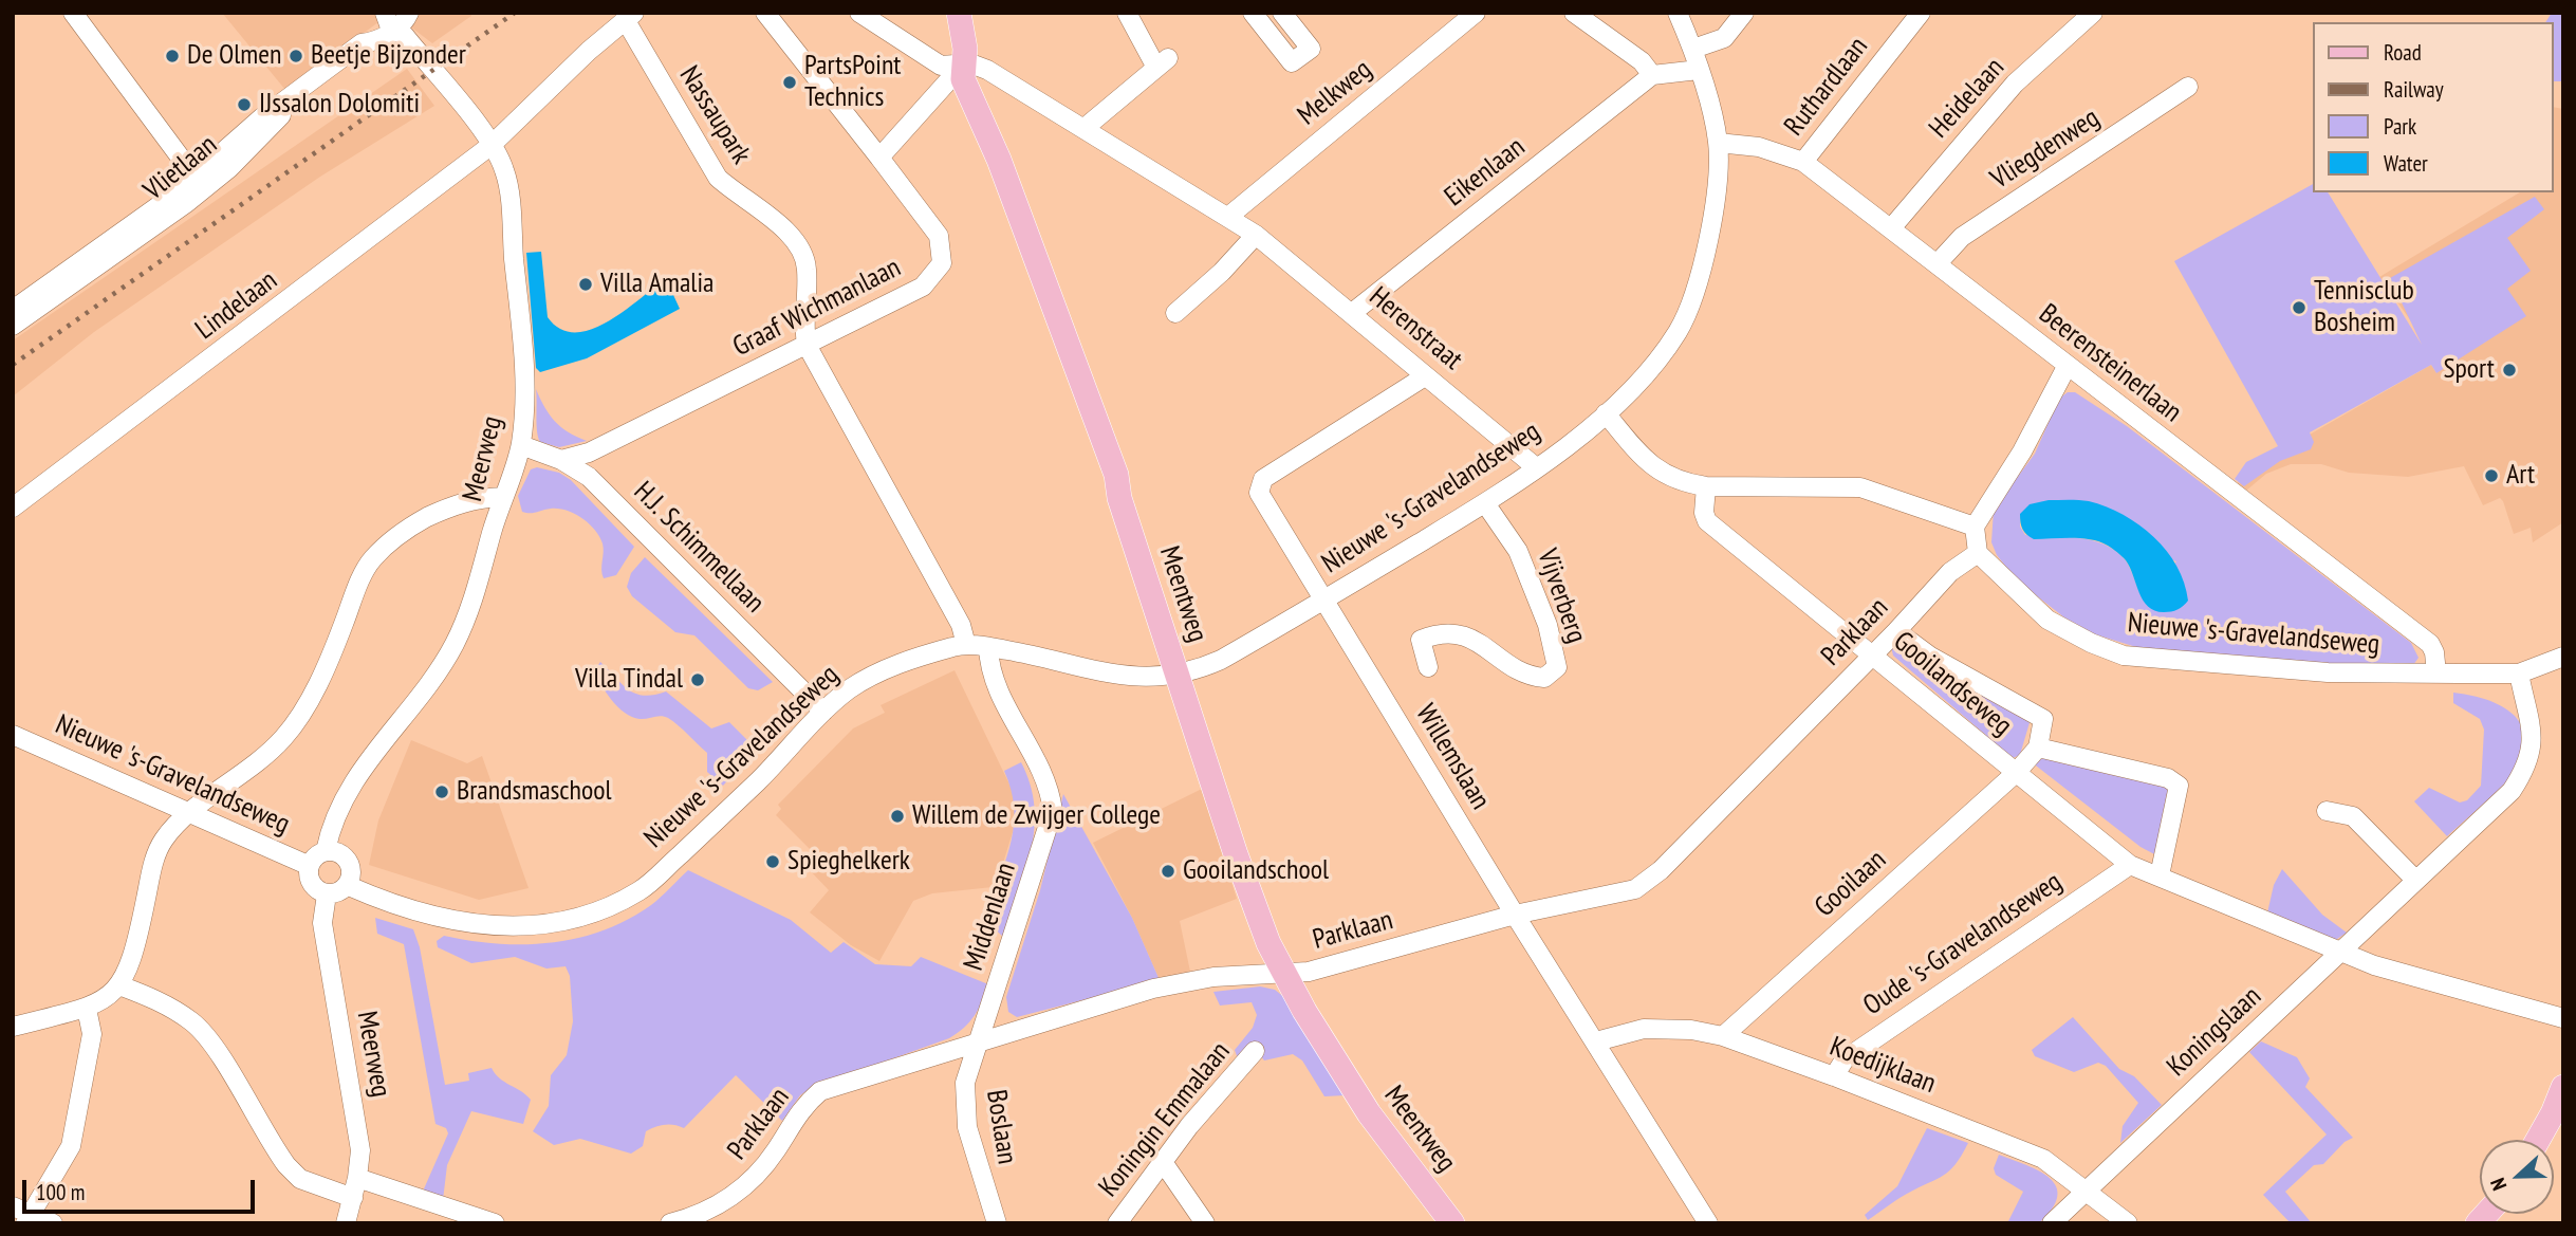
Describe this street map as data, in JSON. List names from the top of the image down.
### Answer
{
  "streets": {
    "main road": ["Meentweg"],
    "street": [
      "Ruthardlaan",
      "Melkweg",
      "Heidelaan",
      "Nassaupark",
      "Vliegdenweg",
      "Vlietlaan",
      "Eikenlaan",
      "Lindelaan",
      "Graaf Wichmanlaan",
      "Herenstraat",
      "Beerensteinerlaan",
      "Meerweg",
      "Nieuwe 's-Gravelandseweg",
      "H.J. Schimmellaan",
      "Vijverberg",
      "Parklaan",
      "Gooilandseweg",
      "Willemslaan",
      "Gooilaan",
      "Middenlaan",
      "Oude 's-Gravelandseweg",
      "Koningslaan",
      "Koedijklaan",
      "Koningin Emmalaan",
      "Boslaan"
    ]
  },
  "crossings": [
    ["Ruthardlaan", "Beerensteinerlaan"],
    ["Melkweg", "Herenstraat"],
    ["Heidelaan", "Beerensteinerlaan"],
    ["Nassaupark", "Lindelaan"],
    ["Nassaupark", "Graaf Wichmanlaan"],
    ["Vliegdenweg", "Beerensteinerlaan"],
    ["Vlietlaan", "Meerweg"],
    ["Eikenlaan", "Herenstraat"],
    ["Lindelaan", "Meerweg"],
    ["Graaf Wichmanlaan", "H.J. Schimmellaan"],
    ["Herenstraat", "Nieuwe 's-Gravelandseweg"],
    ["Herenstraat", "Meentweg"],
    ["Herenstraat", "Willemslaan"],
    ["Beerensteinerlaan", "Nieuwe 's-Gravelandseweg"],
    ["Meerweg", "Nieuwe 's-Gravelandseweg"],
    ["Meerweg", "H.J. Schimmellaan"],
    ["Nieuwe 's-Gravelandseweg", "H.J. Schimmellaan"],
    ["Nieuwe 's-Gravelandseweg", "Meentweg"],
    ["Nieuwe 's-Gravelandseweg", "Vijverberg"],
    ["Nieuwe 's-Gravelandseweg", "Parklaan"],
    ["Nieuwe 's-Gravelandseweg", "Willemslaan"],
    ["Nieuwe 's-Gravelandseweg", "Middenlaan"],
    ["Nieuwe 's-Gravelandseweg", "Koningslaan"],
    ["Meentweg", "Parklaan"],
    ["Parklaan", "Gooilandseweg"],
    ["Parklaan", "Willemslaan"],
    ["Parklaan", "Middenlaan"],
    ["Parklaan", "Boslaan"],
    ["Gooilandseweg", "Gooilaan"],
    ["Gooilandseweg", "Oude 's-Gravelandseweg"],
    ["Gooilandseweg", "Koningslaan"],
    ["Willemslaan", "Koedijklaan"],
    ["Gooilaan", "Koedijklaan"],
    ["Middenlaan", "Boslaan"],
    ["Oude 's-Gravelandseweg", "Koedijklaan"],
    ["Koningslaan", "Koedijklaan"]
  ],
  "places": [
    "De Olmen",
    "Beetje Bijzonder",
    "PartsPoint Technics",
    "IJssalon Dolomiti",
    "Villa Amalia",
    "Tennisclub Bosheim",
    "Sport",
    "Art",
    "Villa Tindal",
    "Brandsmaschool",
    "Willem de Zwijger College",
    "Spieghelkerk",
    "Gooilandschool"
  ],
  "legend": [
    "Road",
    "Railway",
    "Park",
    "Water"
  ],
  "scale_bar": "100 m",
  "north": "left"
}
